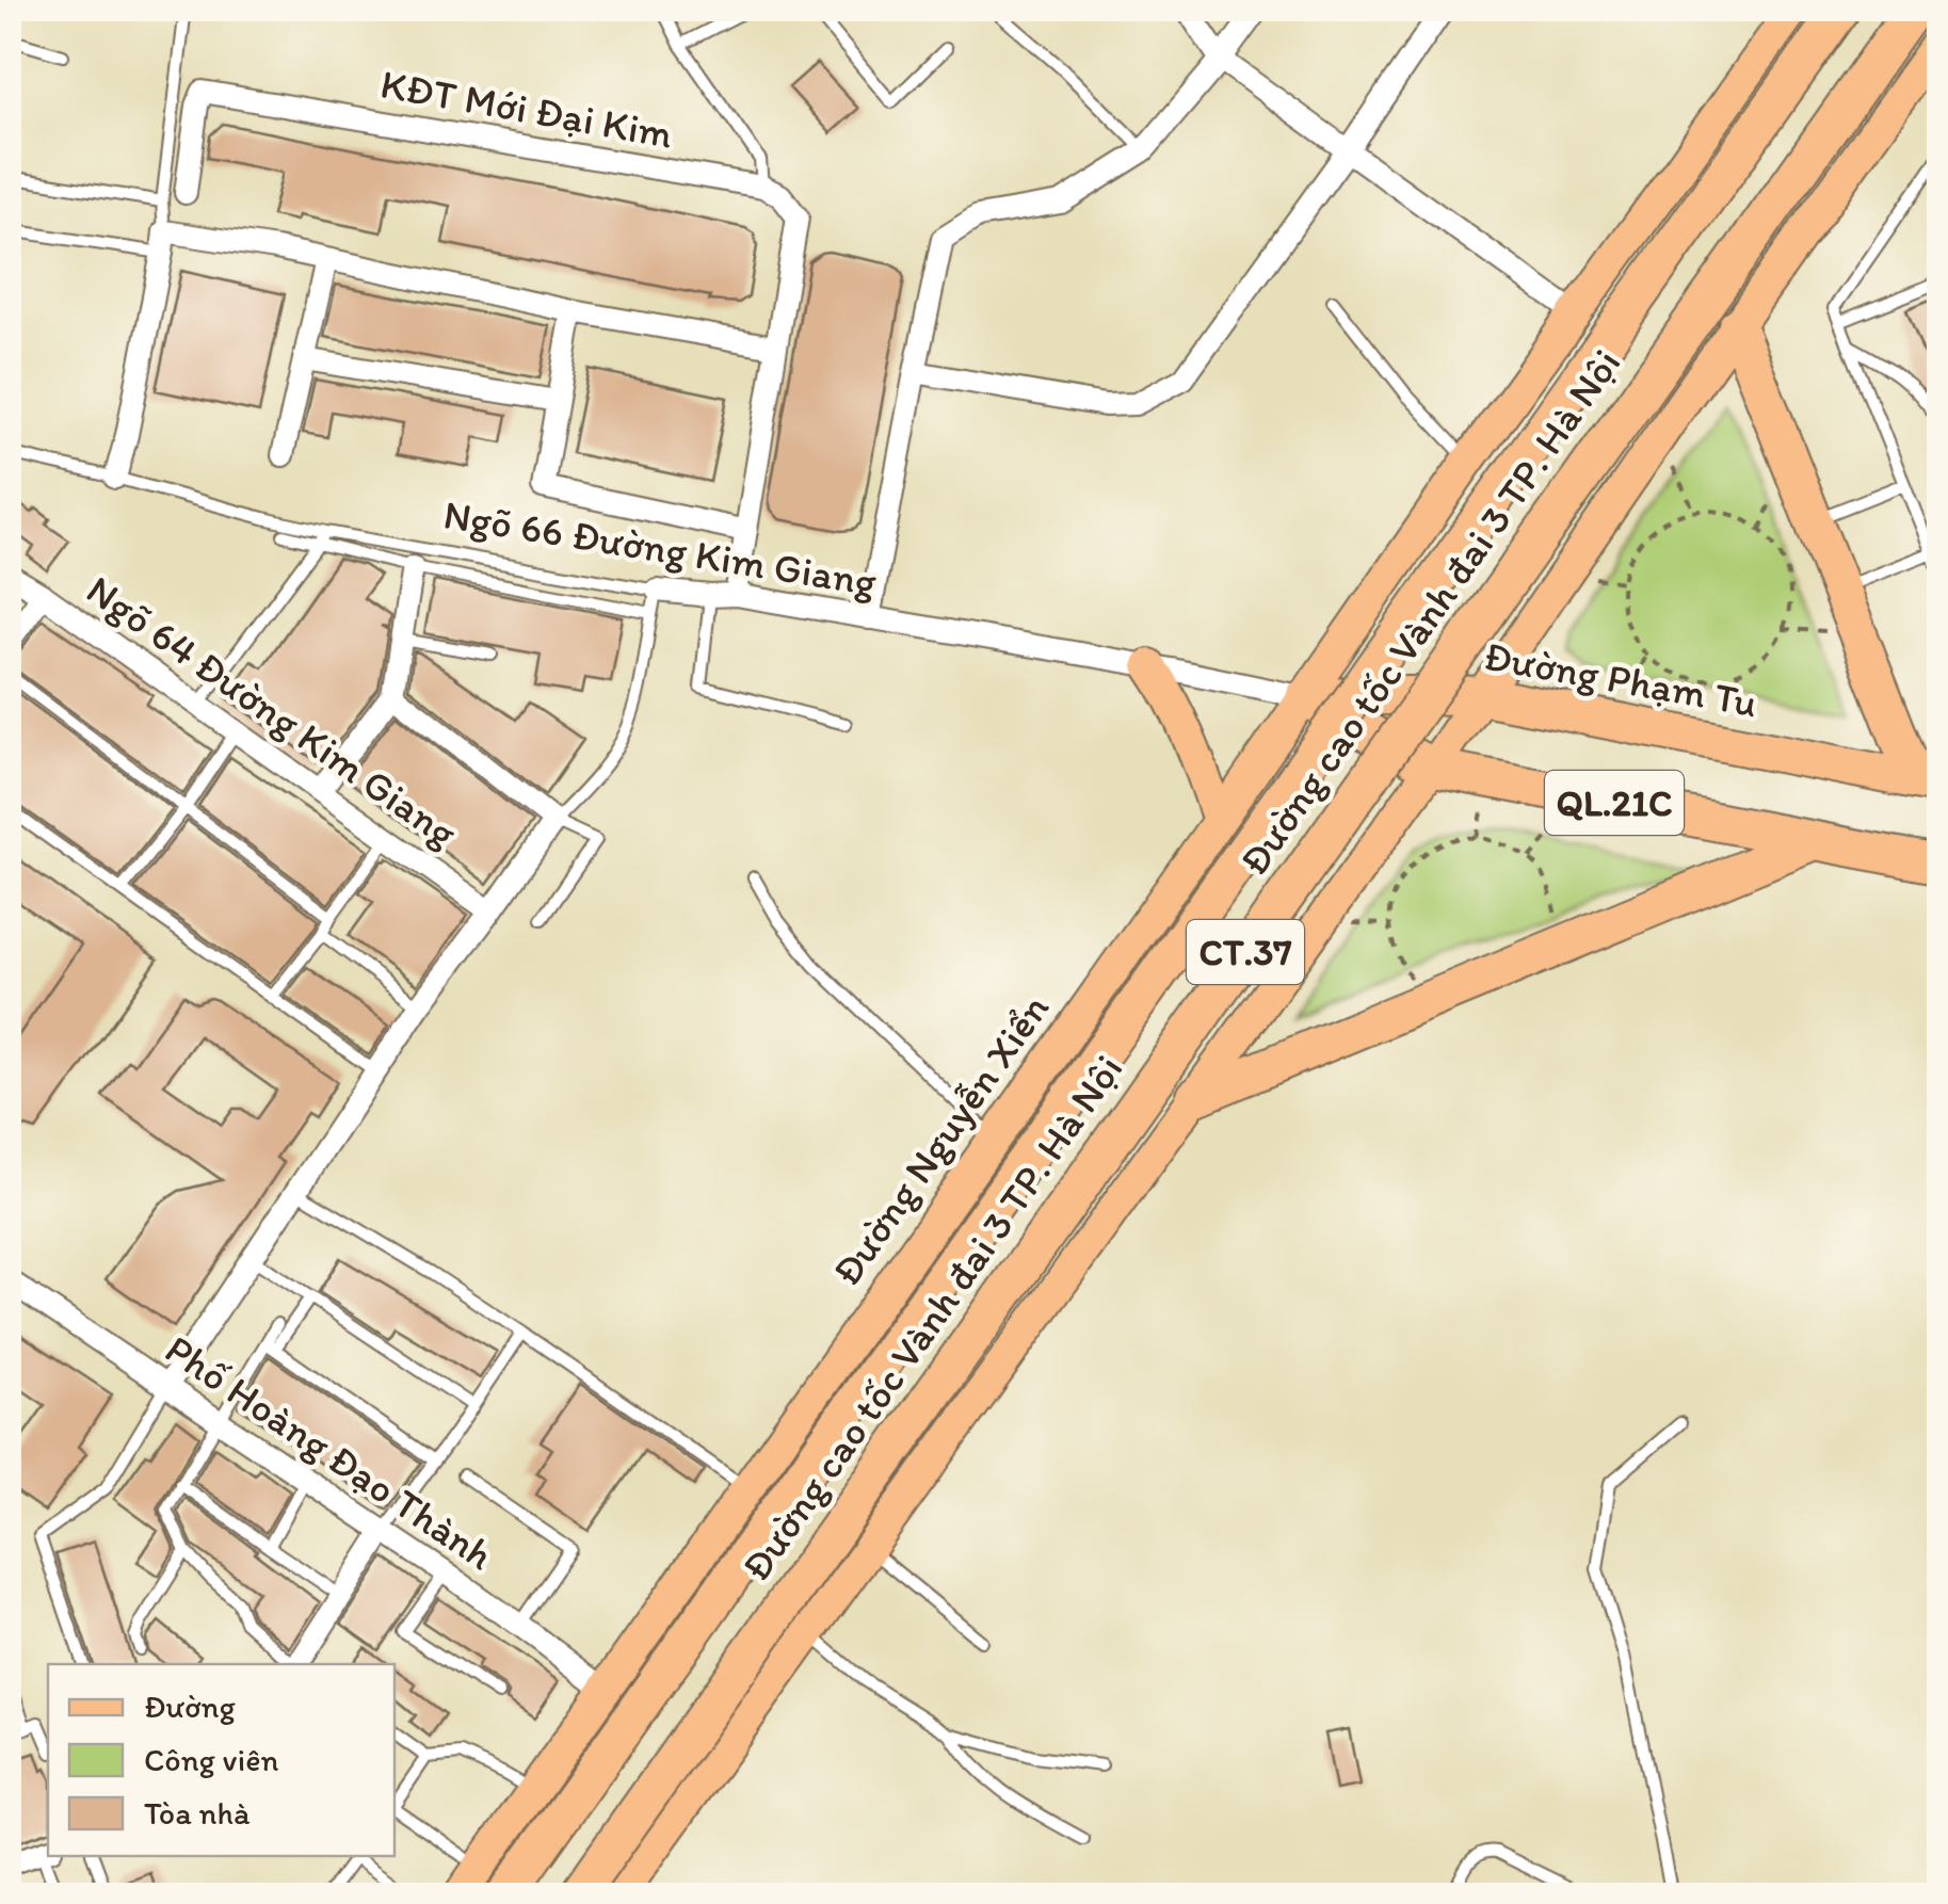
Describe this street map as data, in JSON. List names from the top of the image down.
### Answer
{
  "streets": {
    "highway": [
      "Đường cao tốc Vành đai 3 TP. Hà Nội",
      "Đường Phạm Tu",
      "QL.21C",
      "CT.37"
    ],
    "main road": ["Đường Nguyễn Xiển"],
    "street": [
      "KĐT Mới Đại Kim",
      "Ngõ 66 Đường Kim Giang",
      "Ngõ 64 Đường Kim Giang",
      "Phố Hoàng Đạo Thành"
    ]
  },
  "crossings": [
    ["Ngõ 66 Đường Kim Giang", "Đường Phạm Tu"],
    ["Ngõ 66 Đường Kim Giang", "QL.21C"],
    ["Ngõ 66 Đường Kim Giang", "Đường Nguyễn Xiển"],
    ["Đường cao tốc Vành đai 3 TP. Hà Nội", "Đường Nguyễn Xiển"],
    ["Đường Phạm Tu", "QL.21C"],
    ["Đường Phạm Tu", "Đường Nguyễn Xiển"],
    ["QL.21C", "Đường Nguyễn Xiển"],
    ["Đường Nguyễn Xiển", "Phố Hoàng Đạo Thành"]
  ],
  "legend": ["Đường", "Công viên", "Tòa nhà"]
}
